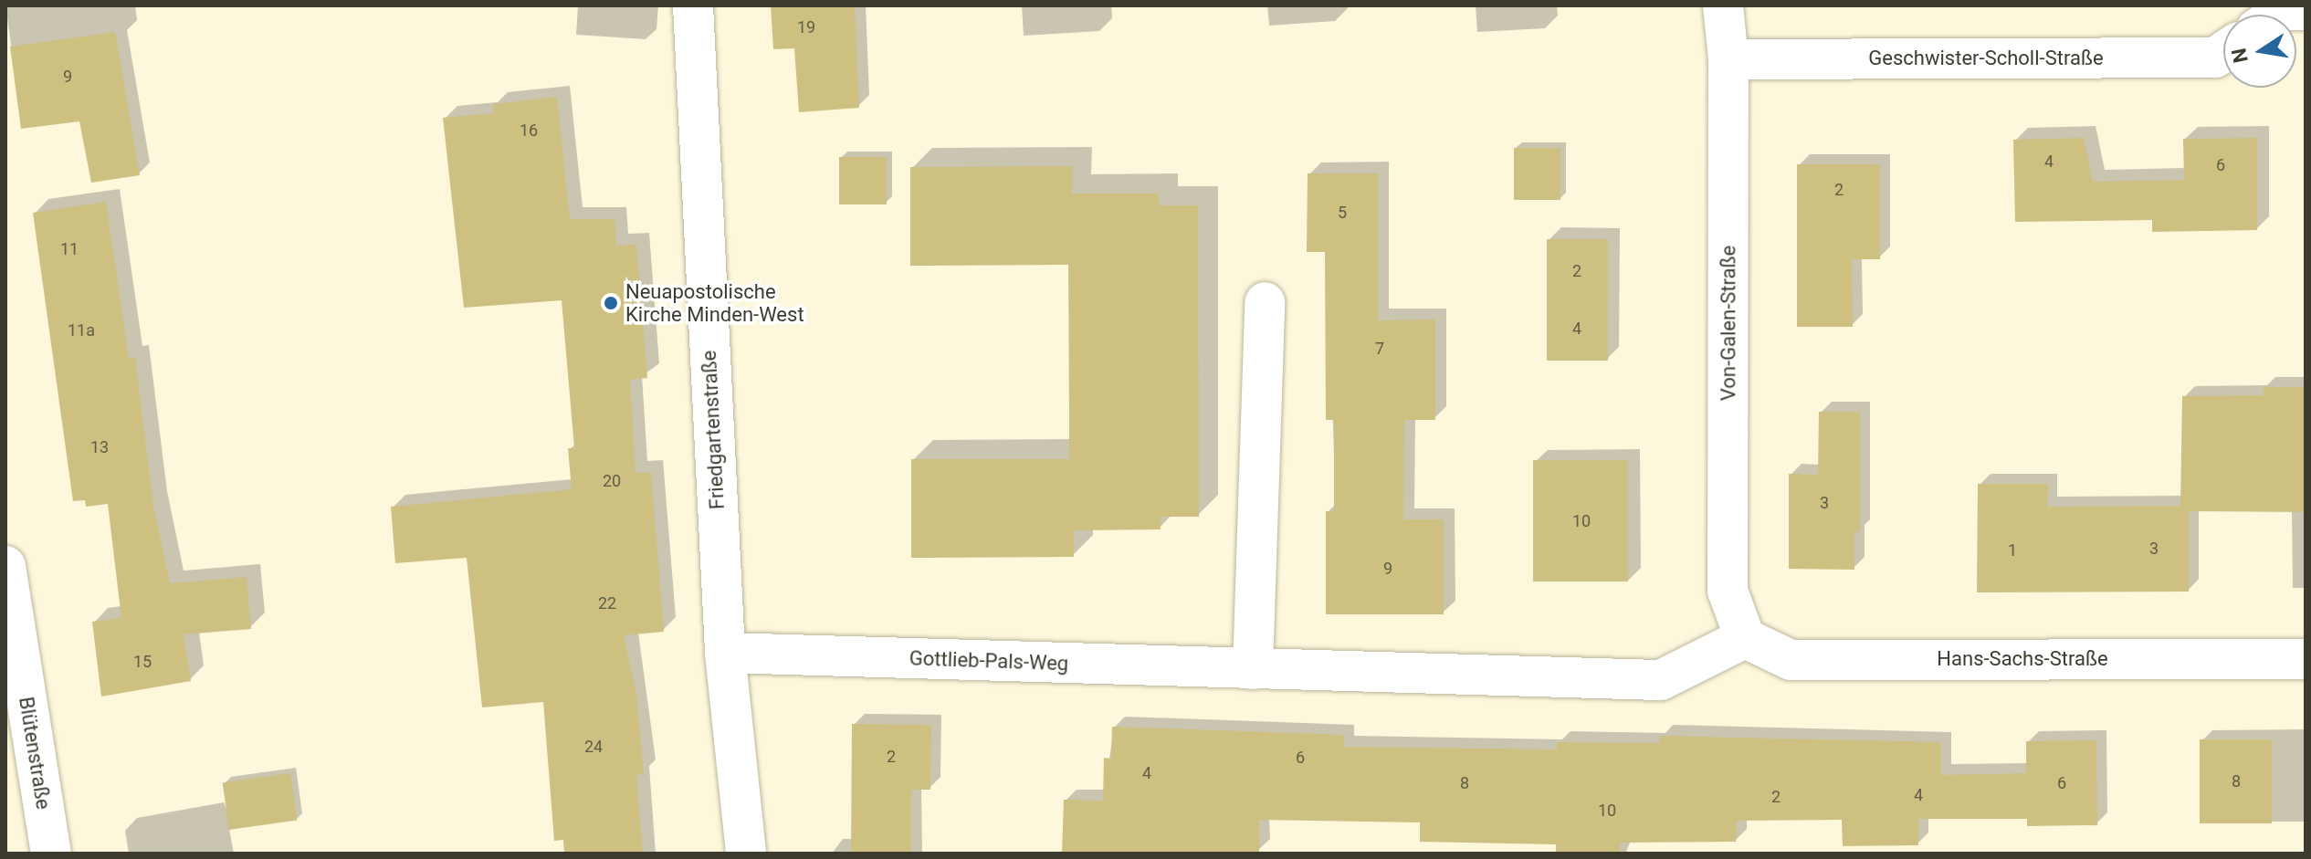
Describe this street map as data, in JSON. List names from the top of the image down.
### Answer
{
  "streets": {
    "street": [
      "Geschwister-Scholl-Straße",
      "Von-Galen-Straße",
      "Friedgartenstraße",
      "Hans-Sachs-Straße",
      "Gottlieb-Pals-Weg",
      "Blütenstraße"
    ]
  },
  "crossings": [
    ["Geschwister-Scholl-Straße", "Von-Galen-Straße"],
    ["Von-Galen-Straße", "Hans-Sachs-Straße"],
    ["Von-Galen-Straße", "Gottlieb-Pals-Weg"],
    ["Friedgartenstraße", "Gottlieb-Pals-Weg"],
    ["Hans-Sachs-Straße", "Gottlieb-Pals-Weg"]
  ],
  "places": ["Neuapostolische Kirche Minden-West"],
  "house_numbers": [
    "19",
    "9",
    "16",
    "4",
    "6",
    "2",
    "5",
    "11",
    "2",
    "4",
    "11a",
    "7",
    "13",
    "20",
    "3",
    "10",
    "3",
    "1",
    "9",
    "22",
    "15",
    "24",
    "2",
    "6",
    "4",
    "8",
    "8",
    "6",
    "4",
    "2",
    "10"
  ],
  "north": "left"
}
